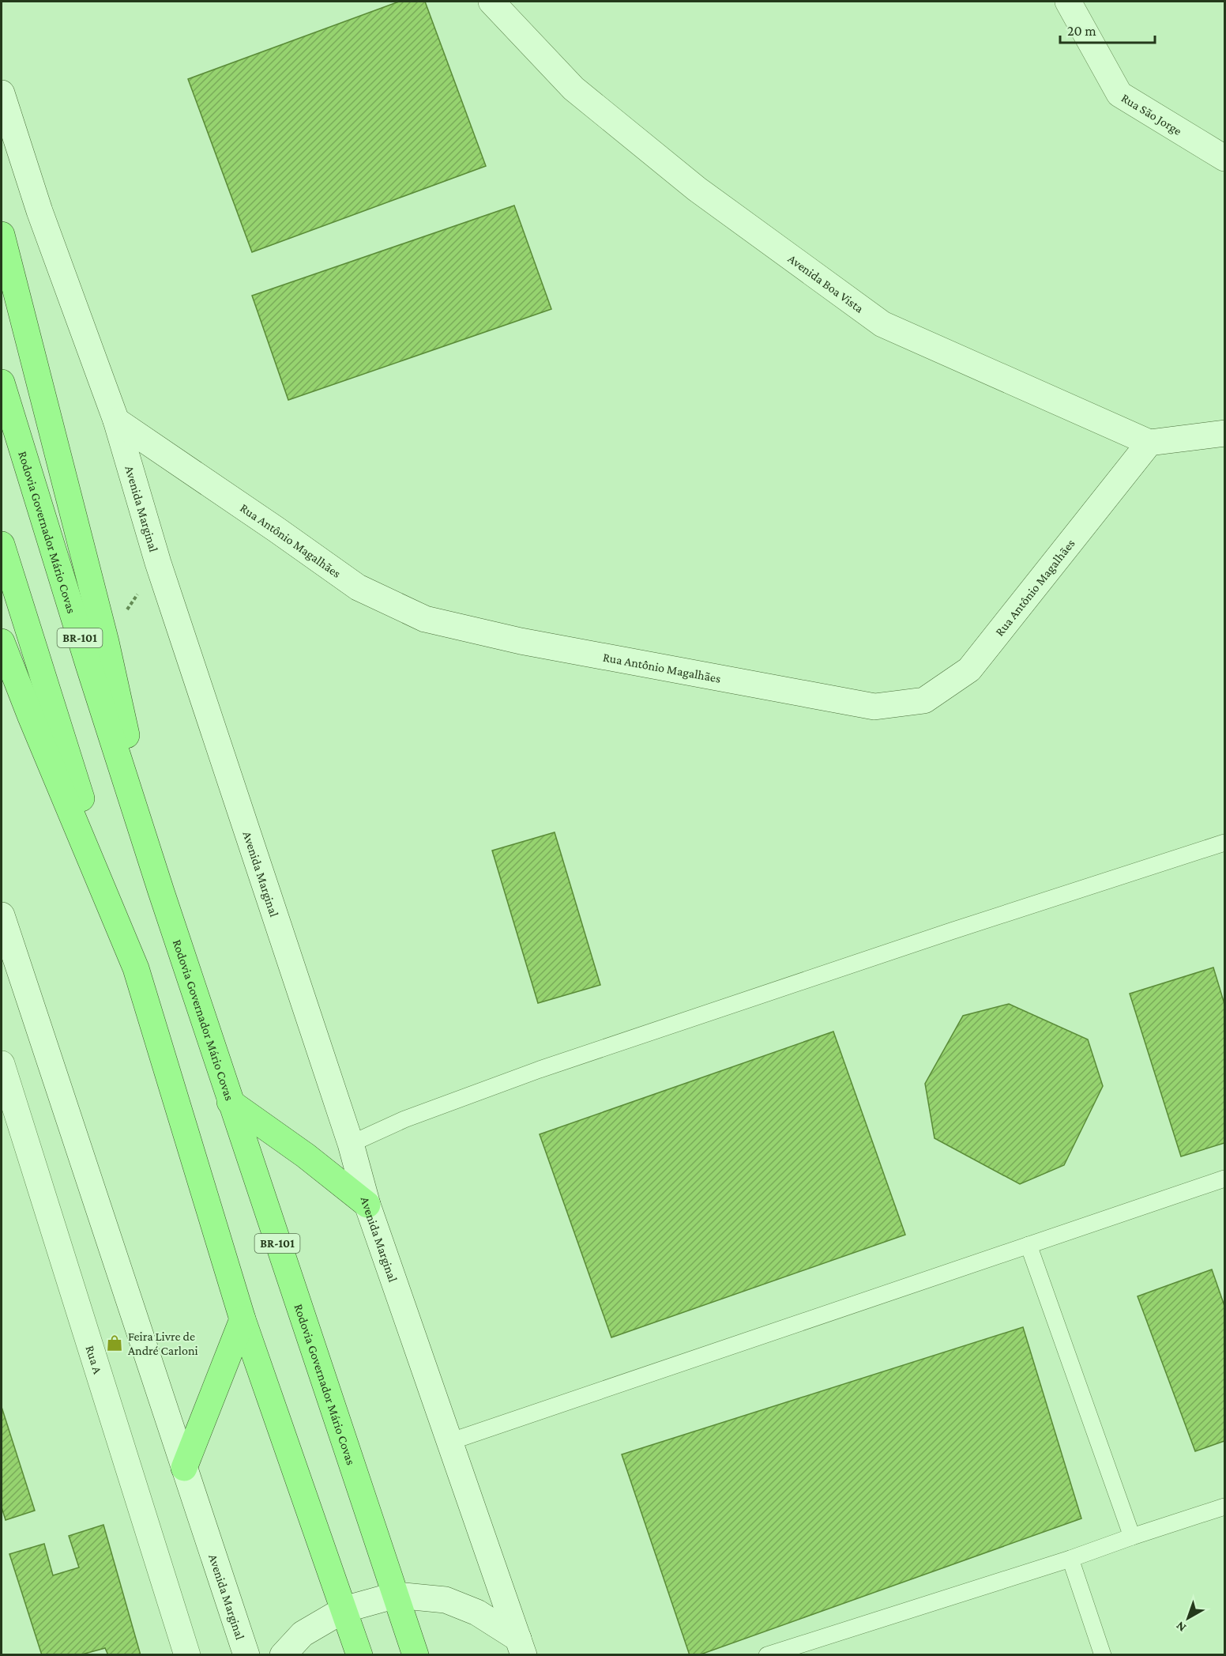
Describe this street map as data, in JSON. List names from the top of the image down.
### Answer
{
  "streets": {
    "main road": ["Rodovia Governador Mário Covas", "BR-101"],
    "street": [
      "Rua São Jorge",
      "Avenida Boa Vista",
      "Avenida Marginal",
      "Rua Antônio Magalhães",
      "Rua A"
    ]
  },
  "crossings": [
    ["Avenida Boa Vista", "Rua Antônio Magalhães"],
    ["Avenida Marginal", "Rua Antônio Magalhães"]
  ],
  "places": {
    "shop": ["Feira Livre de André Carloni"]
  },
  "scale_bar": "20 m",
  "north": "bottom left"
}
